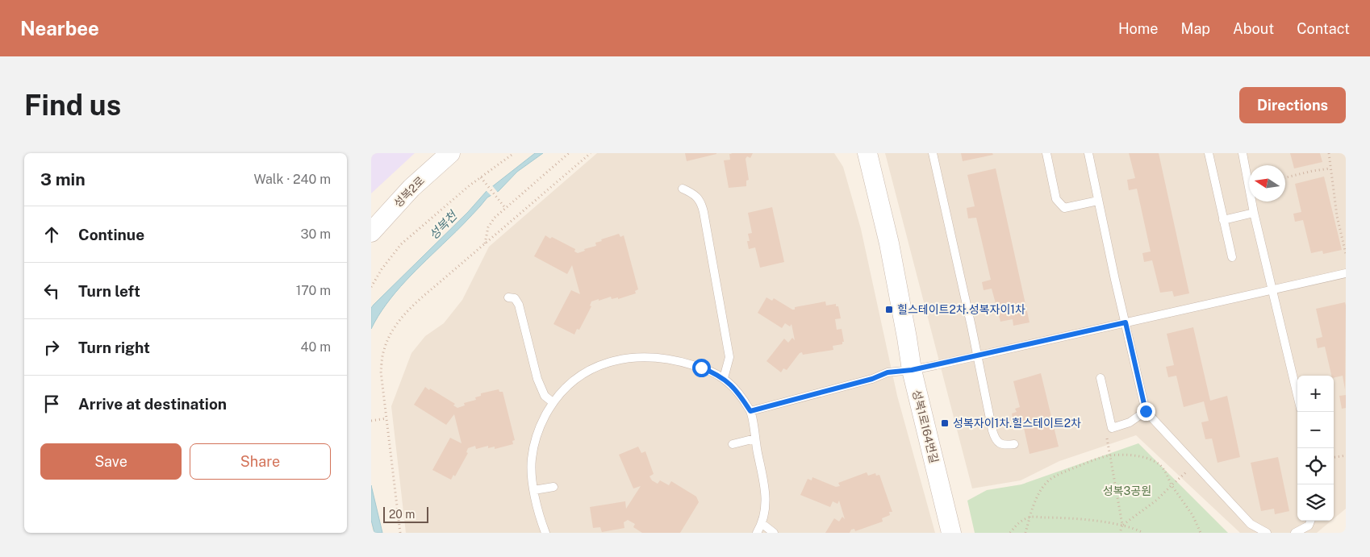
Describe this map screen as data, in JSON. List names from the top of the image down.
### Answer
{
  "streets": {
    "street": ["성복2로", "성복1로164번길"]
  },
  "water": ["성복천"],
  "parks": ["성복3공원"],
  "places": {
    "transit": ["힐스테이트2차.성복자이1차", "성복자이1차.힐스테이트2차"]
  },
  "scale_bar": "20 m",
  "north": "left",
  "page": {
    "header": "Nearbee",
    "nav": [
      "Home",
      "Map",
      "About",
      "Contact"
    ],
    "buttons": [
      "Directions",
      ["Save", "Share"]
    ],
    "title": "Find us",
    "heading": ["3 min", "Walk · 240 m"],
    "list": [
      ["Continue", "30 m"],
      ["Turn left", "170 m"],
      ["Turn right", "40 m"],
      "Arrive at destination"
    ],
    "map_buttons": ["+", "−"],
    "scale": "20 m"
  }
}
